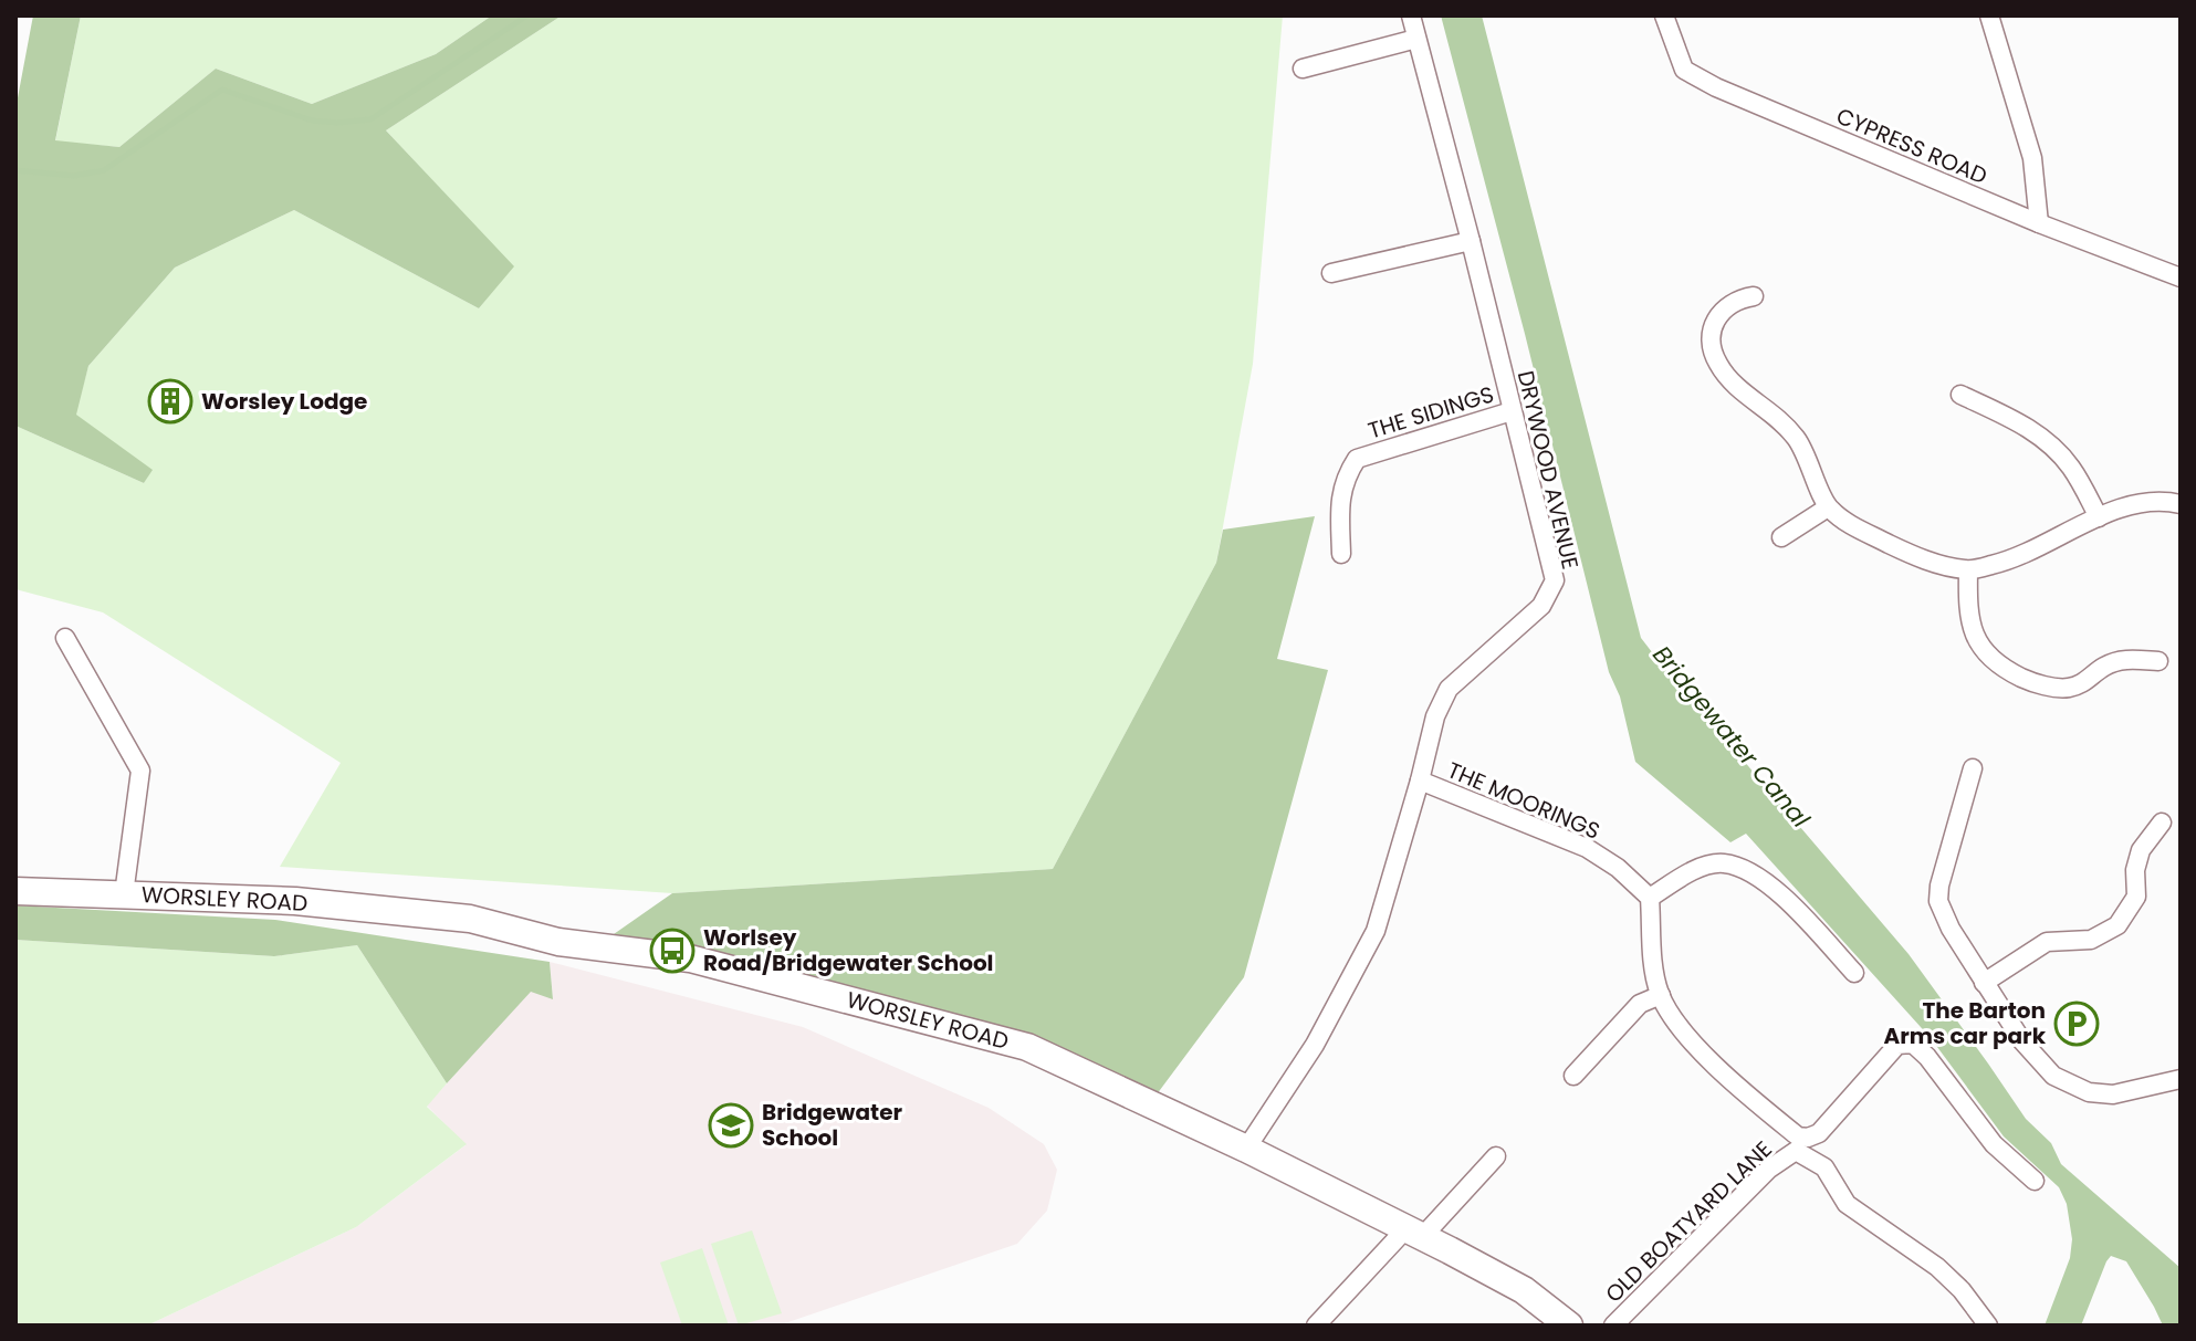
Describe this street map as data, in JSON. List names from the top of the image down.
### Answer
{
  "streets": {
    "main road": ["WORSLEY ROAD"],
    "street": [
      "CYPRESS ROAD",
      "THE SIDINGS",
      "DRYWOOD AVENUE",
      "THE MOORINGS",
      "OLD BOATYARD LANE"
    ]
  },
  "crossings": [
    ["THE SIDINGS", "DRYWOOD AVENUE"],
    ["DRYWOOD AVENUE", "THE MOORINGS"],
    ["DRYWOOD AVENUE", "WORSLEY ROAD"]
  ],
  "water": ["Bridgewater Canal"],
  "places": {
    "building": ["Worsley Lodge"],
    "bus stop": ["Worlsey Road/Bridgewater School"],
    "parking": ["The Barton Arms car park"],
    "school or university": ["Bridgewater School"]
  }
}
